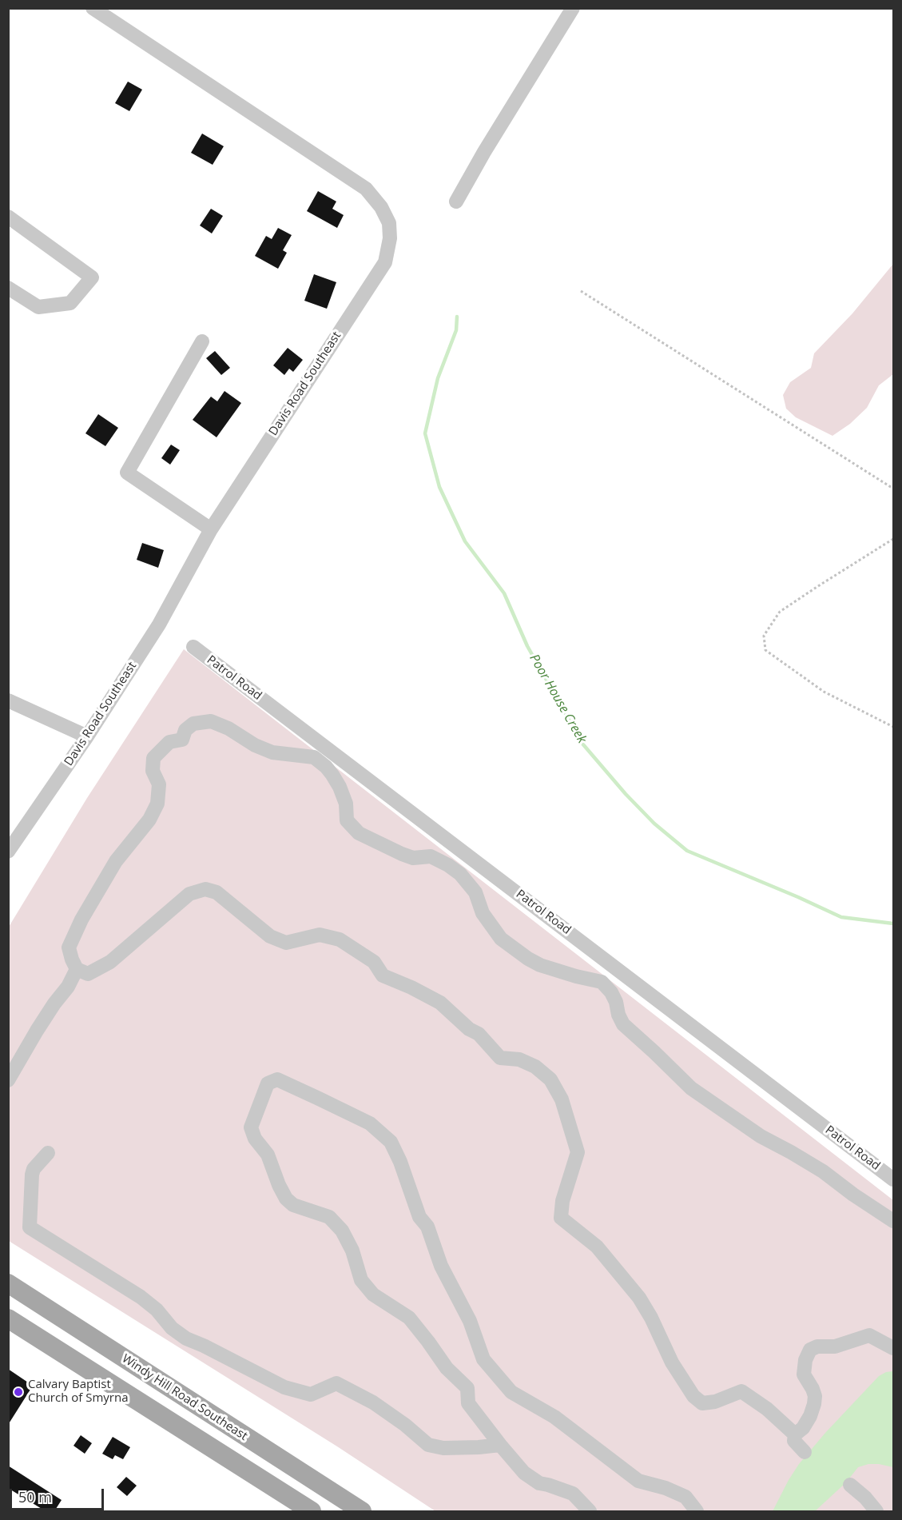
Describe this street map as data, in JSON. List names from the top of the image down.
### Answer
{
  "streets": {
    "main road": ["Windy Hill Road Southeast"],
    "street": ["Davis Road Southeast", "Patrol Road"]
  },
  "water": ["Poor House Creek"],
  "places": ["Calvary Baptist Church of Smyrna"],
  "scale_bar": "50 m"
}
